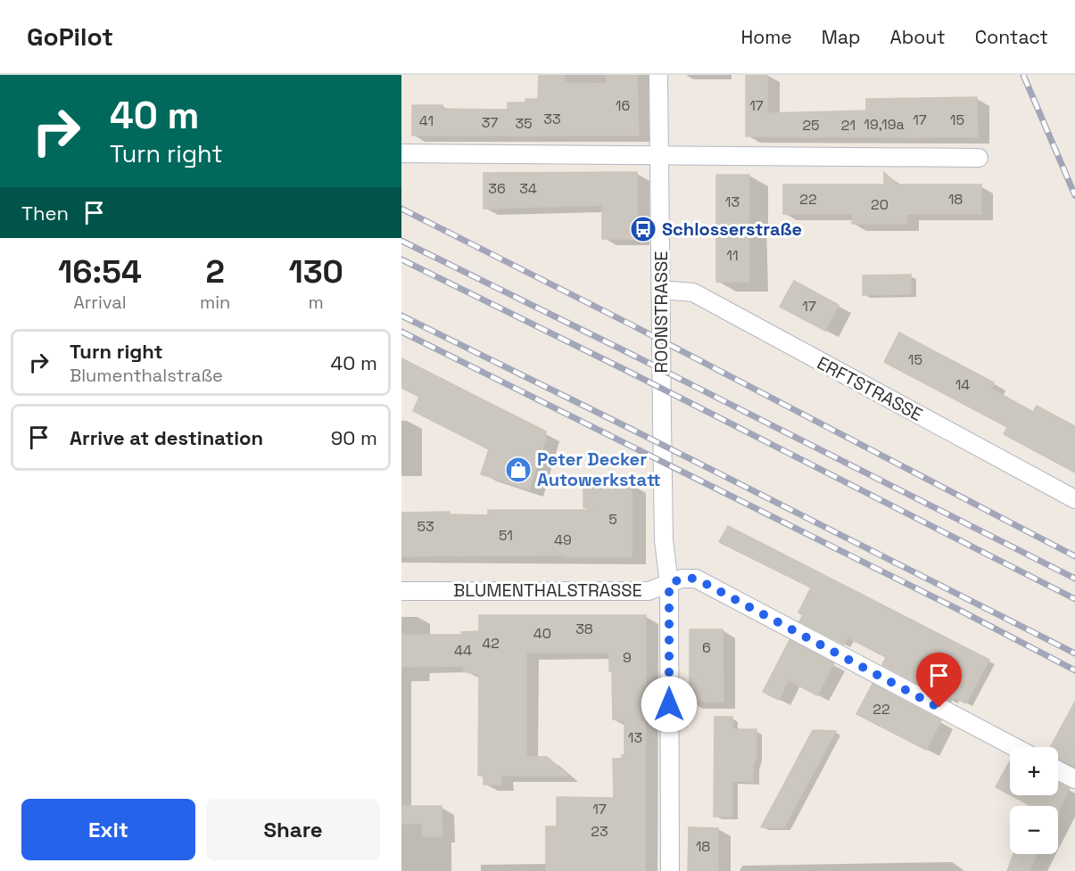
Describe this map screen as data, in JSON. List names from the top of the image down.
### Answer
{
  "streets": {
    "street": ["ROONSTRASSE", "ERFTSTRASSE", "BLUMENTHALSTRASSE"]
  },
  "crossings": [
    ["ROONSTRASSE", "ERFTSTRASSE"],
    ["ROONSTRASSE", "BLUMENTHALSTRASSE"]
  ],
  "places": {
    "bus stop": ["Schlosserstraße"],
    "shop": ["Peter Decker Autowerkstatt"]
  },
  "house_numbers": [
    "16",
    "17",
    "33",
    "17",
    "15",
    "41",
    "37",
    "35",
    "19,19a",
    "25",
    "21",
    "36",
    "34",
    "22",
    "18",
    "13",
    "20",
    "11",
    "17",
    "15",
    "14",
    "5",
    "53",
    "51",
    "49",
    "38",
    "40",
    "42",
    "6",
    "44",
    "9",
    "22",
    "13",
    "17",
    "23",
    "18"
  ],
  "page": {
    "header": "GoPilot",
    "nav": [
      "Home",
      "Map",
      "About",
      "Contact"
    ],
    "turn": ["40 m", "Turn right"],
    "then": "Then",
    "eta": [
      "16:54",
      "Arrival",
      "2",
      "min",
      "130",
      "m"
    ],
    "list": [
      {
        "name": "Turn right",
        "note": "Blumenthalstraße",
        "value": "40 m"
      },
      {
        "name": "Arrive at destination",
        "value": "90 m"
      }
    ],
    "map_buttons": ["+", "−"],
    "buttons": ["Exit", "Share"]
  }
}
